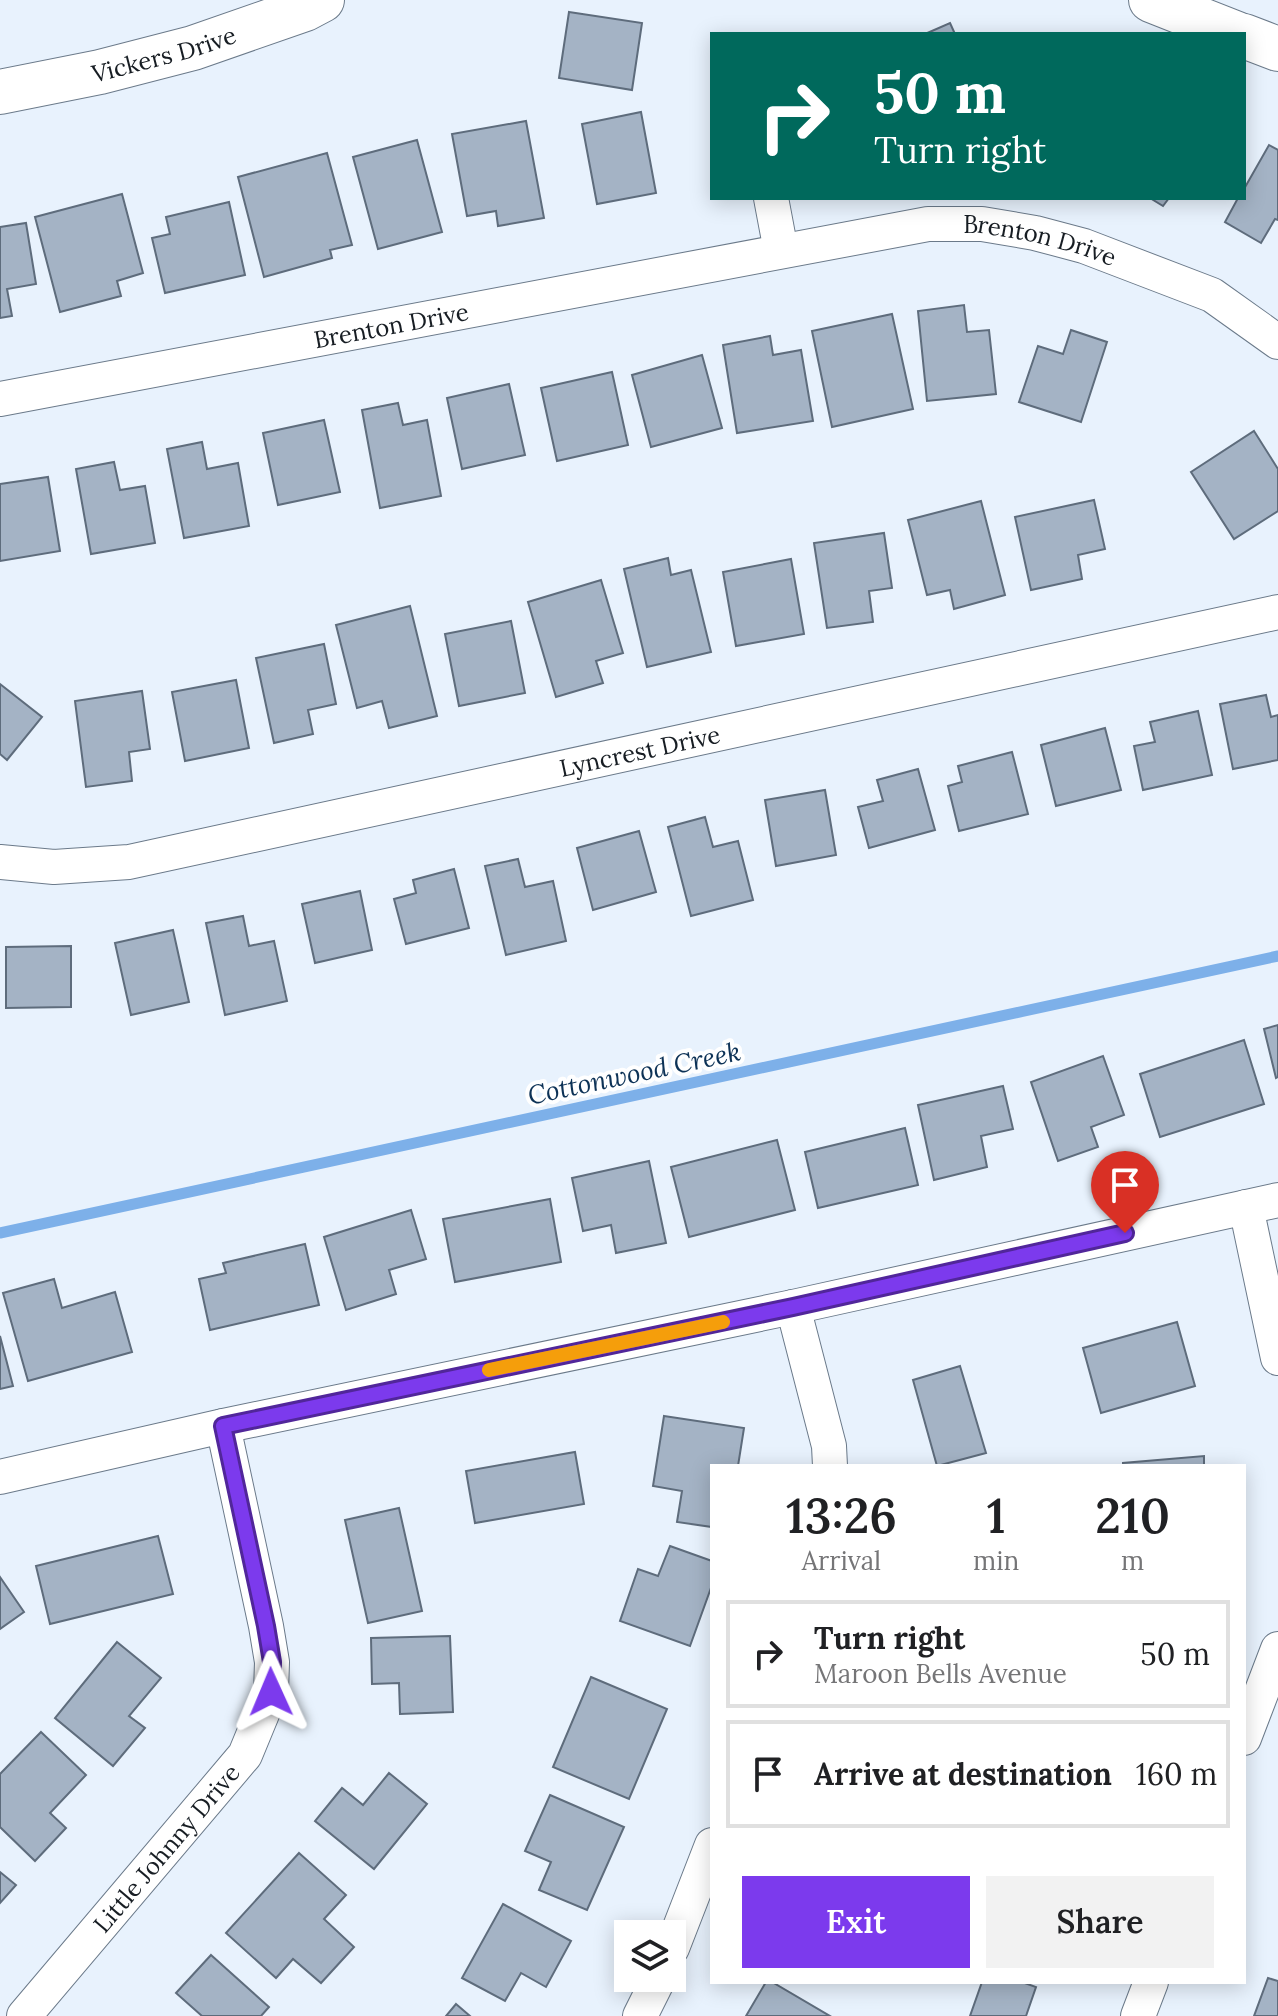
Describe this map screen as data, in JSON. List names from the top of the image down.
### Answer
{
  "streets": {
    "main road": ["Vickers Drive"],
    "street": ["Brenton Drive", "Lyncrest Drive", "Little Johnny Drive"]
  },
  "water": ["Cottonwood Creek"],
  "page": {
    "turn": ["50 m", "Turn right"],
    "eta": [
      "13:26",
      "Arrival",
      "1",
      "min",
      "210",
      "m"
    ],
    "list": [
      {
        "name": "Turn right",
        "note": "Maroon Bells Avenue",
        "value": "50 m"
      },
      {
        "name": "Arrive at destination",
        "value": "160 m"
      }
    ],
    "buttons": ["Exit", "Share"]
  }
}
